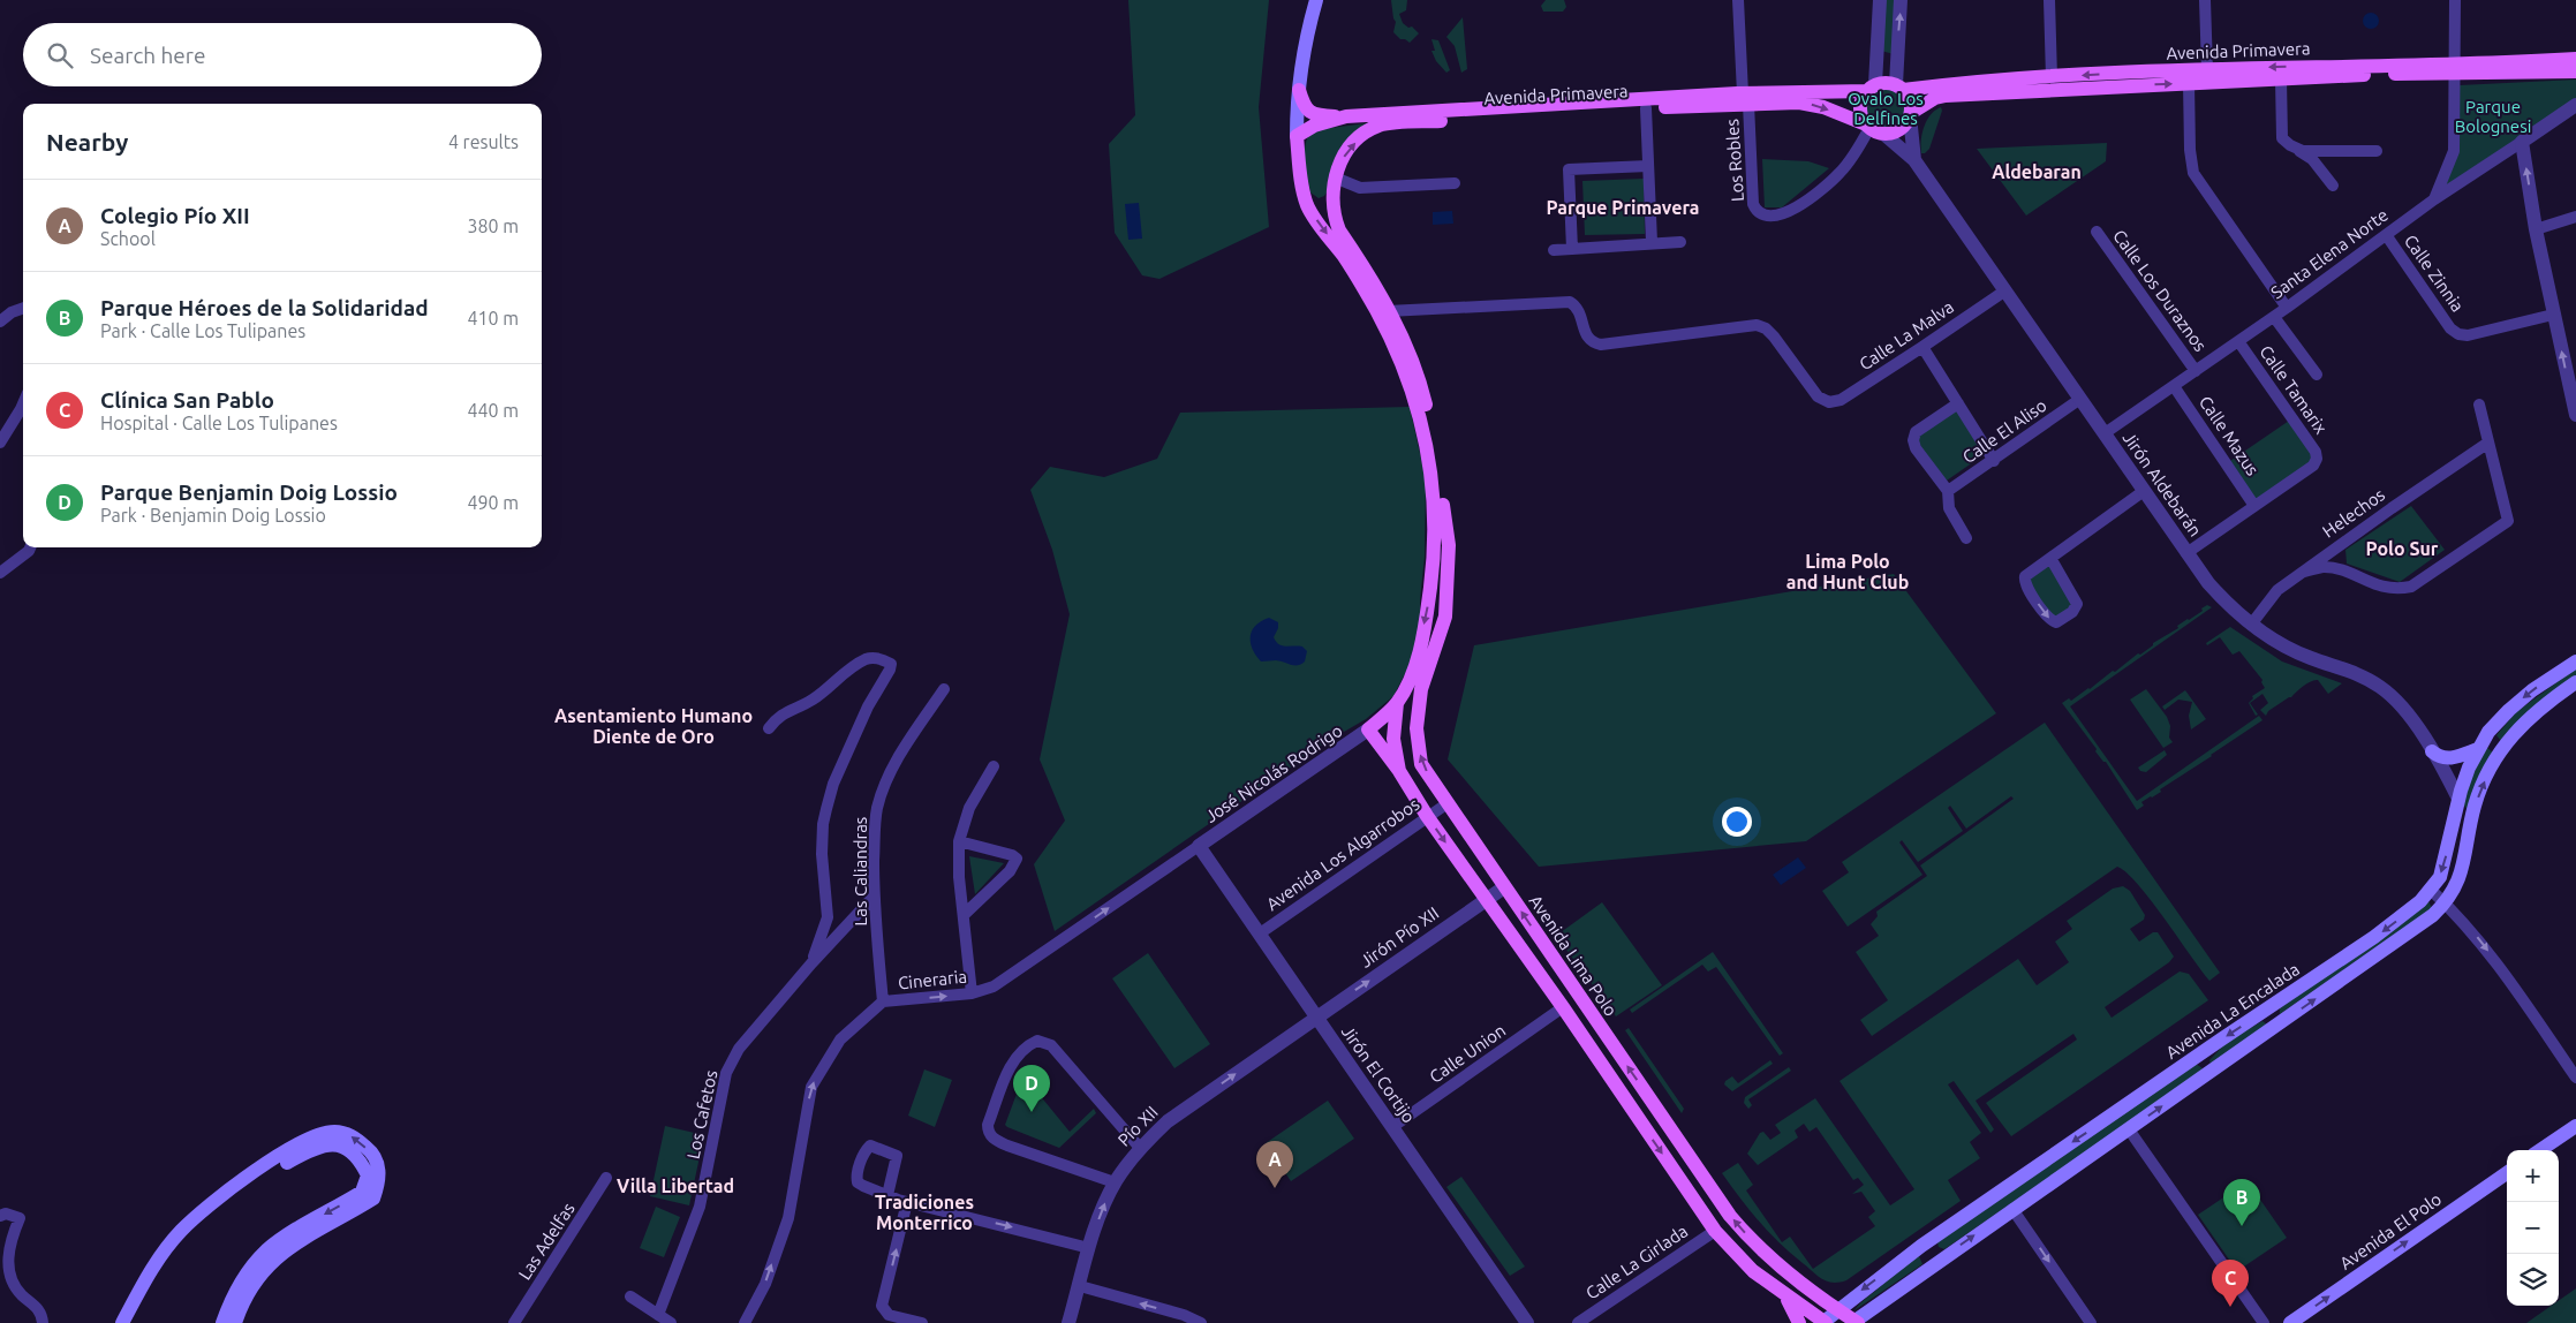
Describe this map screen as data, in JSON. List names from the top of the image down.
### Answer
{
  "streets": {
    "main road": [
      "Avenida Primavera",
      "Avenida Lima Polo",
      "Avenida La Encalada",
      "Avenida El Polo"
    ],
    "street": [
      "Los Robles",
      "Santa Elena Norte",
      "Calle Zinnia",
      "Calle Los Duraznos",
      "Calle La Malva",
      "Calle Tamarix",
      "Calle El Aliso",
      "Calle Mazus",
      "Jirón Aldebarán",
      "Helechos",
      "José Nicolás Rodrigo",
      "Avenida Los Algarrobos",
      "Las Caliandras",
      "Jirón Pío XII",
      "Cineraria",
      "Calle Union",
      "Jirón El Cortijo",
      "Los Cafetos",
      "Pío XII",
      "Las Adelfas",
      "Calle La Girlada"
    ]
  },
  "crossings": [
    ["Avenida Primavera", "Los Robles"],
    ["Avenida Primavera", "Calle La Malva"],
    ["Avenida Primavera", "Jirón Aldebarán"],
    ["Avenida Primavera", "Avenida Lima Polo"],
    ["Los Robles", "Jirón Aldebarán"],
    ["Santa Elena Norte", "Calle Zinnia"],
    ["Santa Elena Norte", "Calle Los Duraznos"],
    ["Santa Elena Norte", "Calle Tamarix"],
    ["Santa Elena Norte", "Calle Mazus"],
    ["Santa Elena Norte", "Jirón Aldebarán"],
    ["Calle La Malva", "Jirón Aldebarán"],
    ["Calle La Malva", "Avenida Lima Polo"],
    ["Calle Tamarix", "Calle Mazus"],
    ["Calle El Aliso", "Jirón Aldebarán"],
    ["Jirón Aldebarán", "Helechos"],
    ["Jirón Aldebarán", "Avenida La Encalada"],
    ["José Nicolás Rodrigo", "Cineraria"],
    ["José Nicolás Rodrigo", "Jirón El Cortijo"],
    ["Avenida Los Algarrobos", "Avenida Lima Polo"],
    ["Avenida Los Algarrobos", "Jirón El Cortijo"],
    ["Las Caliandras", "Cineraria"],
    ["Las Caliandras", "Los Cafetos"],
    ["Jirón Pío XII", "Avenida Lima Polo"],
    ["Jirón Pío XII", "Jirón El Cortijo"],
    ["Jirón Pío XII", "Pío XII"],
    ["Avenida Lima Polo", "Avenida La Encalada"],
    ["Cineraria", "Jirón El Cortijo"],
    ["Calle Union", "Jirón El Cortijo"],
    ["Jirón El Cortijo", "Pío XII"]
  ],
  "one_way": [
    "Jirón Pío XII",
    "Cineraria",
    "Pío XII",
    "Avenida El Polo"
  ],
  "districts": [
    "Aldebaran",
    "Parque Primavera",
    "Polo Sur",
    "Lima Polo and Hunt Club",
    "Asentamiento Humano Diente de Oro",
    "Villa Libertad",
    "Tradiciones Monterrico"
  ],
  "parks": ["Ovalo Los Delfines", "Parque Bolognesi"],
  "page": {
    "search": "Search here",
    "heading": ["Nearby", "4 results"],
    "list": [
      {
        "mark": "A",
        "name": "Colegio Pío XII",
        "note": "School",
        "value": "380 m"
      },
      {
        "mark": "B",
        "name": "Parque Héroes de la Solidaridad",
        "note": "Park · Calle Los Tulipanes",
        "value": "410 m"
      },
      {
        "mark": "C",
        "name": "Clínica San Pablo",
        "note": "Hospital · Calle Los Tulipanes",
        "value": "440 m"
      },
      {
        "mark": "D",
        "name": "Parque Benjamin Doig Lossio",
        "note": "Park · Benjamin Doig Lossio",
        "value": "490 m"
      }
    ],
    "pins": [
      "D",
      "A",
      "B",
      "C"
    ],
    "map_buttons": ["+", "−"]
  }
}
